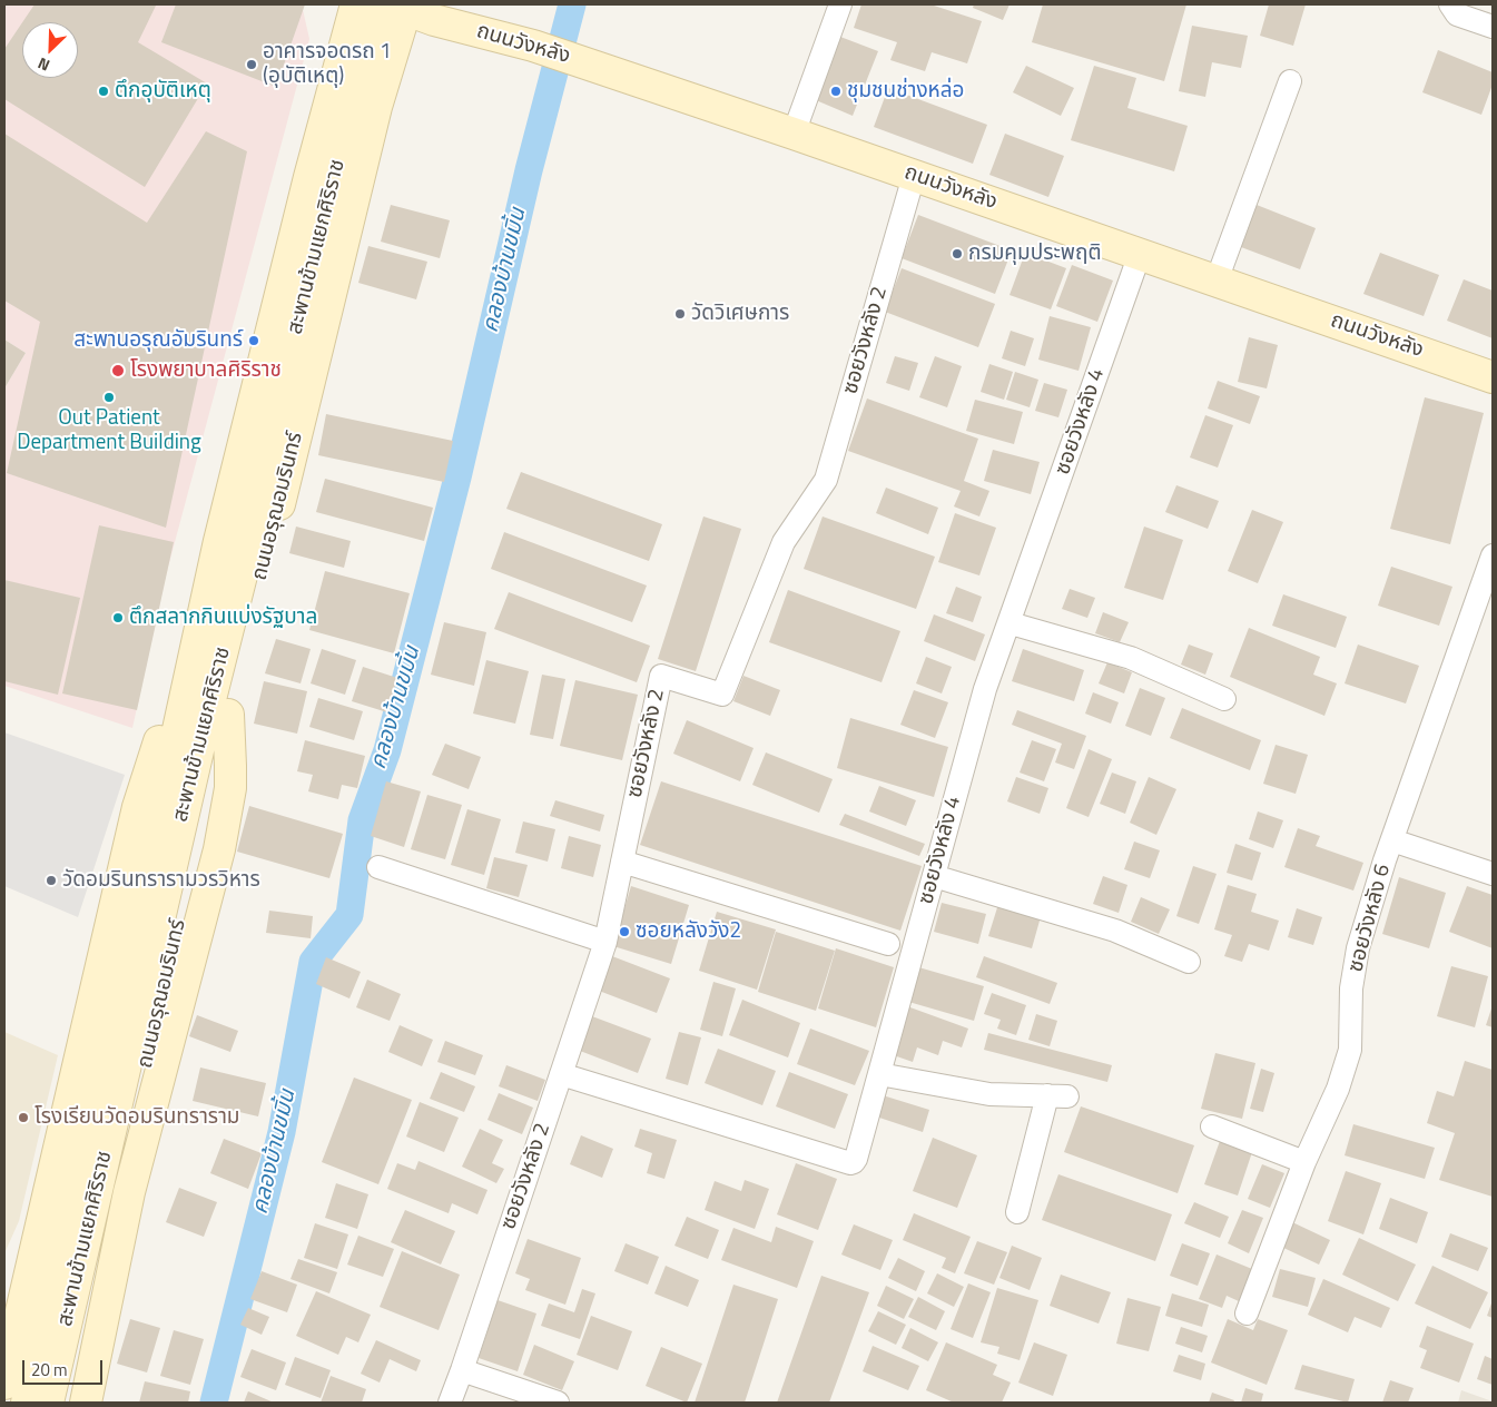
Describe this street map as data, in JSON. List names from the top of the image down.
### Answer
{
  "streets": {
    "main road": ["ถนนวังหลัง", "สะพานข้ามแยกศิริราช", "ถนนอรุณอมรินทร์"],
    "street": ["ซอยวังหลัง 2", "ซอยวังหลัง 4", "ซอยวังหลัง 6"]
  },
  "crossings": [
    ["ถนนวังหลัง", "สะพานข้ามแยกศิริราช"],
    ["ถนนวังหลัง", "ซอยวังหลัง 2"],
    ["ถนนวังหลัง", "ซอยวังหลัง 4"],
    ["ถนนวังหลัง", "ถนนอรุณอมรินทร์"],
    ["สะพานข้ามแยกศิริราช", "ถนนอรุณอมรินทร์"],
    ["ซอยวังหลัง 2", "ซอยวังหลัง 4"]
  ],
  "water": ["คลองบ้านขมิ้น"],
  "places": [
    "อาคารจอดรถ 1 (อุบัติเหตุ)",
    "ตึกอุบัติเหตุ",
    "ชุมชนช่างหล่อ",
    "กรมคุมประพฤติ",
    "วัดวิเศษการ",
    "สะพานอรุณอัมรินทร์",
    "โรงพยาบาลศิริราช",
    "Out Patient Department Building",
    "ตึกสลากกินแบ่งรัฐบาล",
    "วัดอมรินทรารามวรวิหาร",
    "ซอยหลังวัง2",
    "โรงเรียนวัดอมรินทราราม"
  ],
  "scale_bar": "20 m",
  "north": "bottom left"
}
